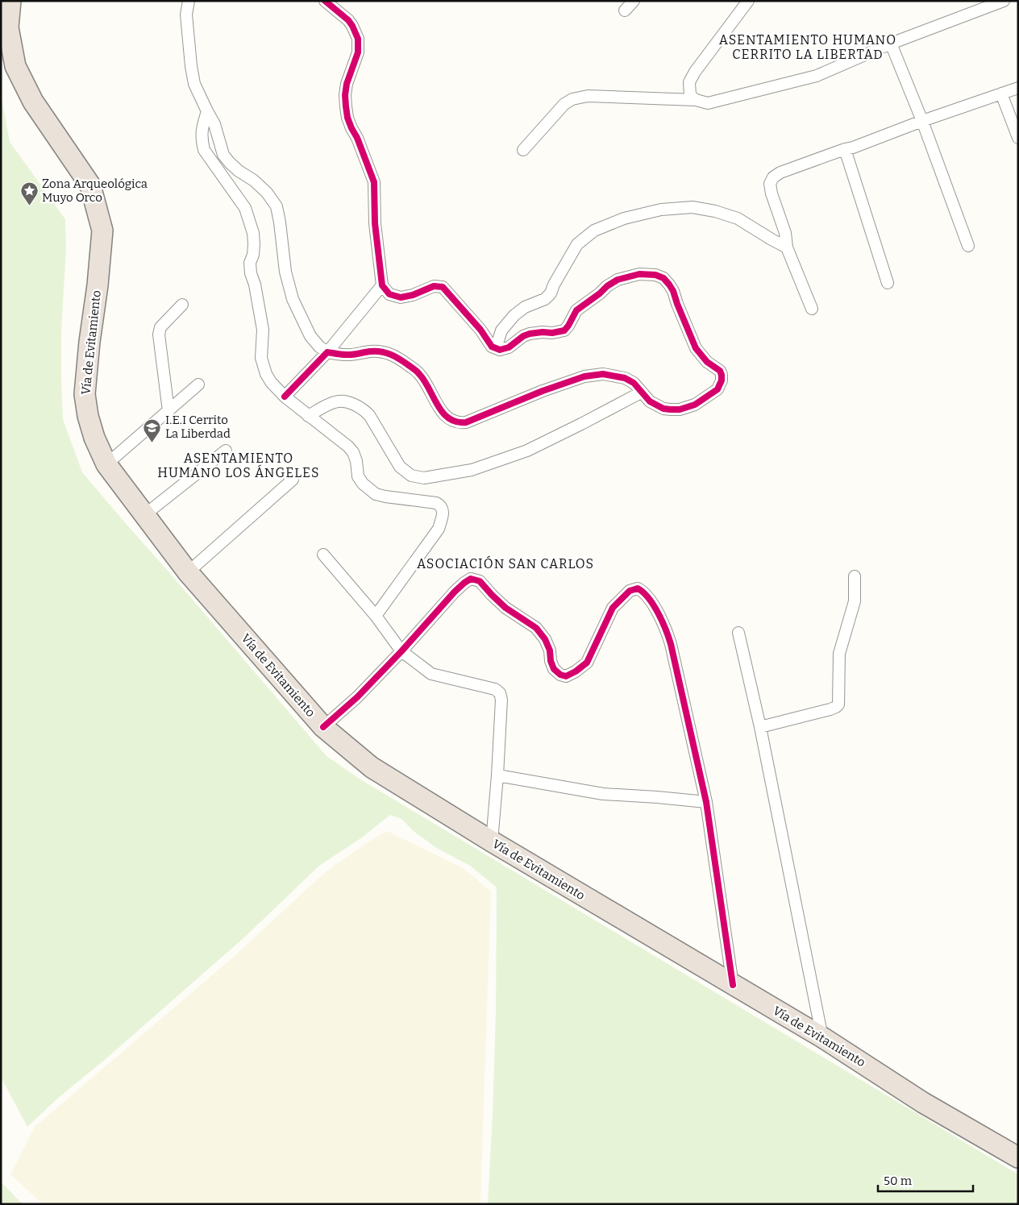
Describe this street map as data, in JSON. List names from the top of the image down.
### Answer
{
  "streets": {
    "highway": ["Vía de Evitamiento"]
  },
  "districts": ["ASENTAMIENTO HUMANO CERRITO LA LIBERTAD", "ASENTAMIENTO HUMANO LOS ÁNGELES", "ASOCIACIÓN SAN CARLOS"],
  "places": {
    "place": ["Zona Arqueológica Muyo Orco"],
    "school or university": ["I.E.I Cerrito La Liberdad"]
  },
  "scale_bar": "50 m"
}
